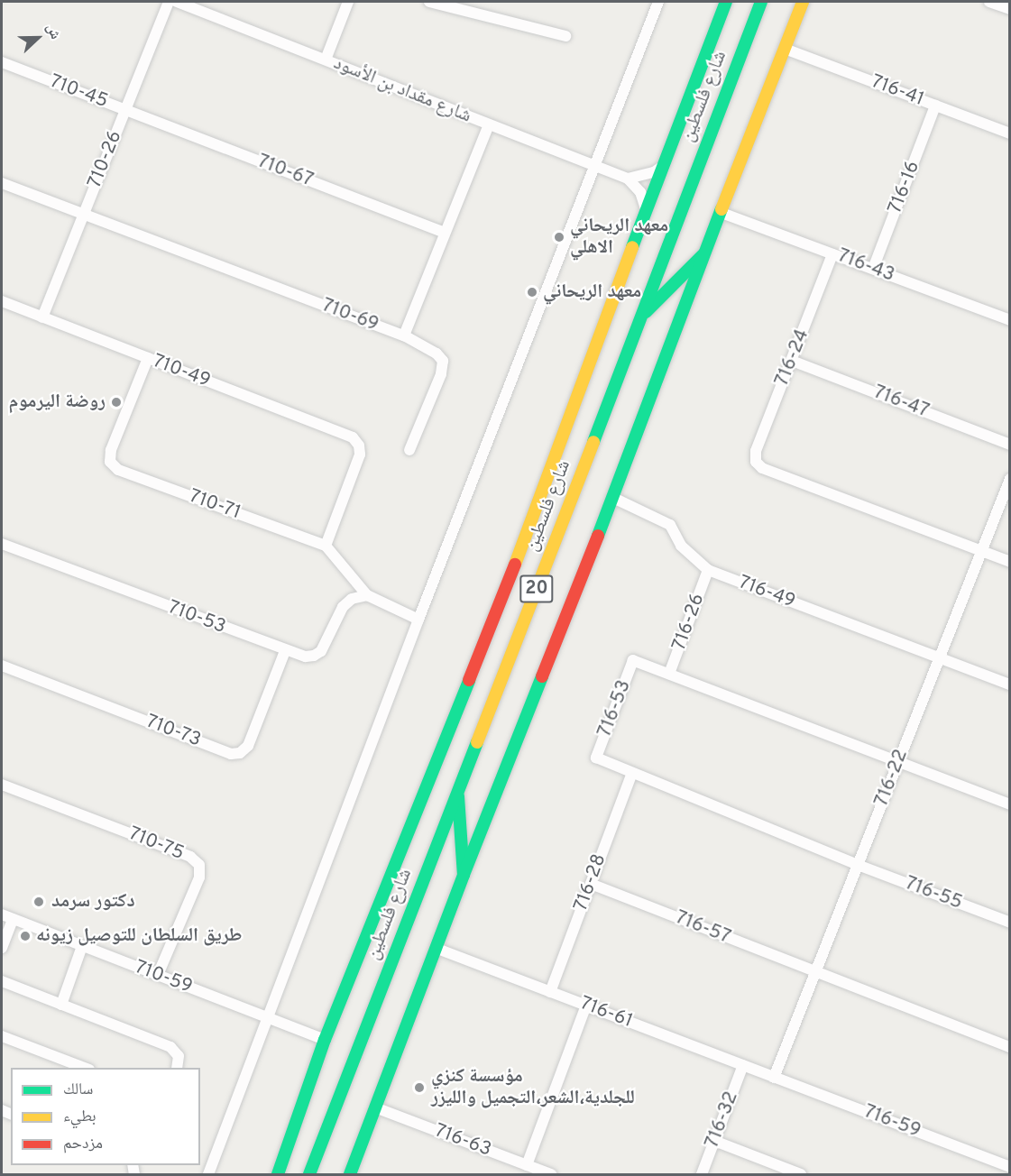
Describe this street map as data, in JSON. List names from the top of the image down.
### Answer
{
  "streets": {
    "main road": ["شارع فلسطين", "20"],
    "street": [
      "شارع مقداد بن الأسود",
      "716-41",
      "710-45",
      "710-26",
      "710-67",
      "716-16",
      "716-43",
      "710-69",
      "716-24",
      "710-49",
      "716-47",
      "710-71",
      "716-49",
      "710-53",
      "716-26",
      "716-53",
      "710-73",
      "716-22",
      "710-75",
      "716-28",
      "716-55",
      "716-57",
      "710-59",
      "716-61",
      "716-32",
      "716-59",
      "716-63"
    ]
  },
  "crossings": [
    ["شارع مقداد بن الأسود", "710-69"],
    ["716-41", "716-16"],
    ["710-45", "710-26"],
    ["710-45", "710-67"],
    ["شارع فلسطين", "710-59"],
    ["710-26", "710-67"],
    ["710-26", "710-69"],
    ["710-26", "710-49"],
    ["710-67", "710-69"],
    ["716-16", "716-43"],
    ["716-43", "716-24"],
    ["716-24", "716-47"],
    ["716-24", "716-22"],
    ["710-49", "710-71"],
    ["716-49", "716-26"],
    ["716-49", "716-22"],
    ["710-53", "710-73"],
    ["716-26", "716-53"],
    ["716-53", "716-22"],
    ["716-53", "716-28"],
    ["716-53", "716-55"],
    ["716-22", "716-55"],
    ["716-22", "716-57"],
    ["716-22", "716-61"],
    ["716-22", "716-59"],
    ["710-75", "710-59"],
    ["716-28", "716-57"],
    ["716-28", "716-61"],
    ["716-61", "716-32"],
    ["716-61", "716-59"]
  ],
  "places": [
    "معهد الريحاني الاهلي",
    "معهد الريحاني",
    "روضة اليرموم",
    "دكتور سرمد",
    "طريق السلطان للتوصيل زيونه",
    "مؤسسة كنزي للجلدية،الشعر،التجميل والليزر"
  ],
  "legend": ["سالك", "بطيء", "مزدحم"],
  "north": "right"
}
